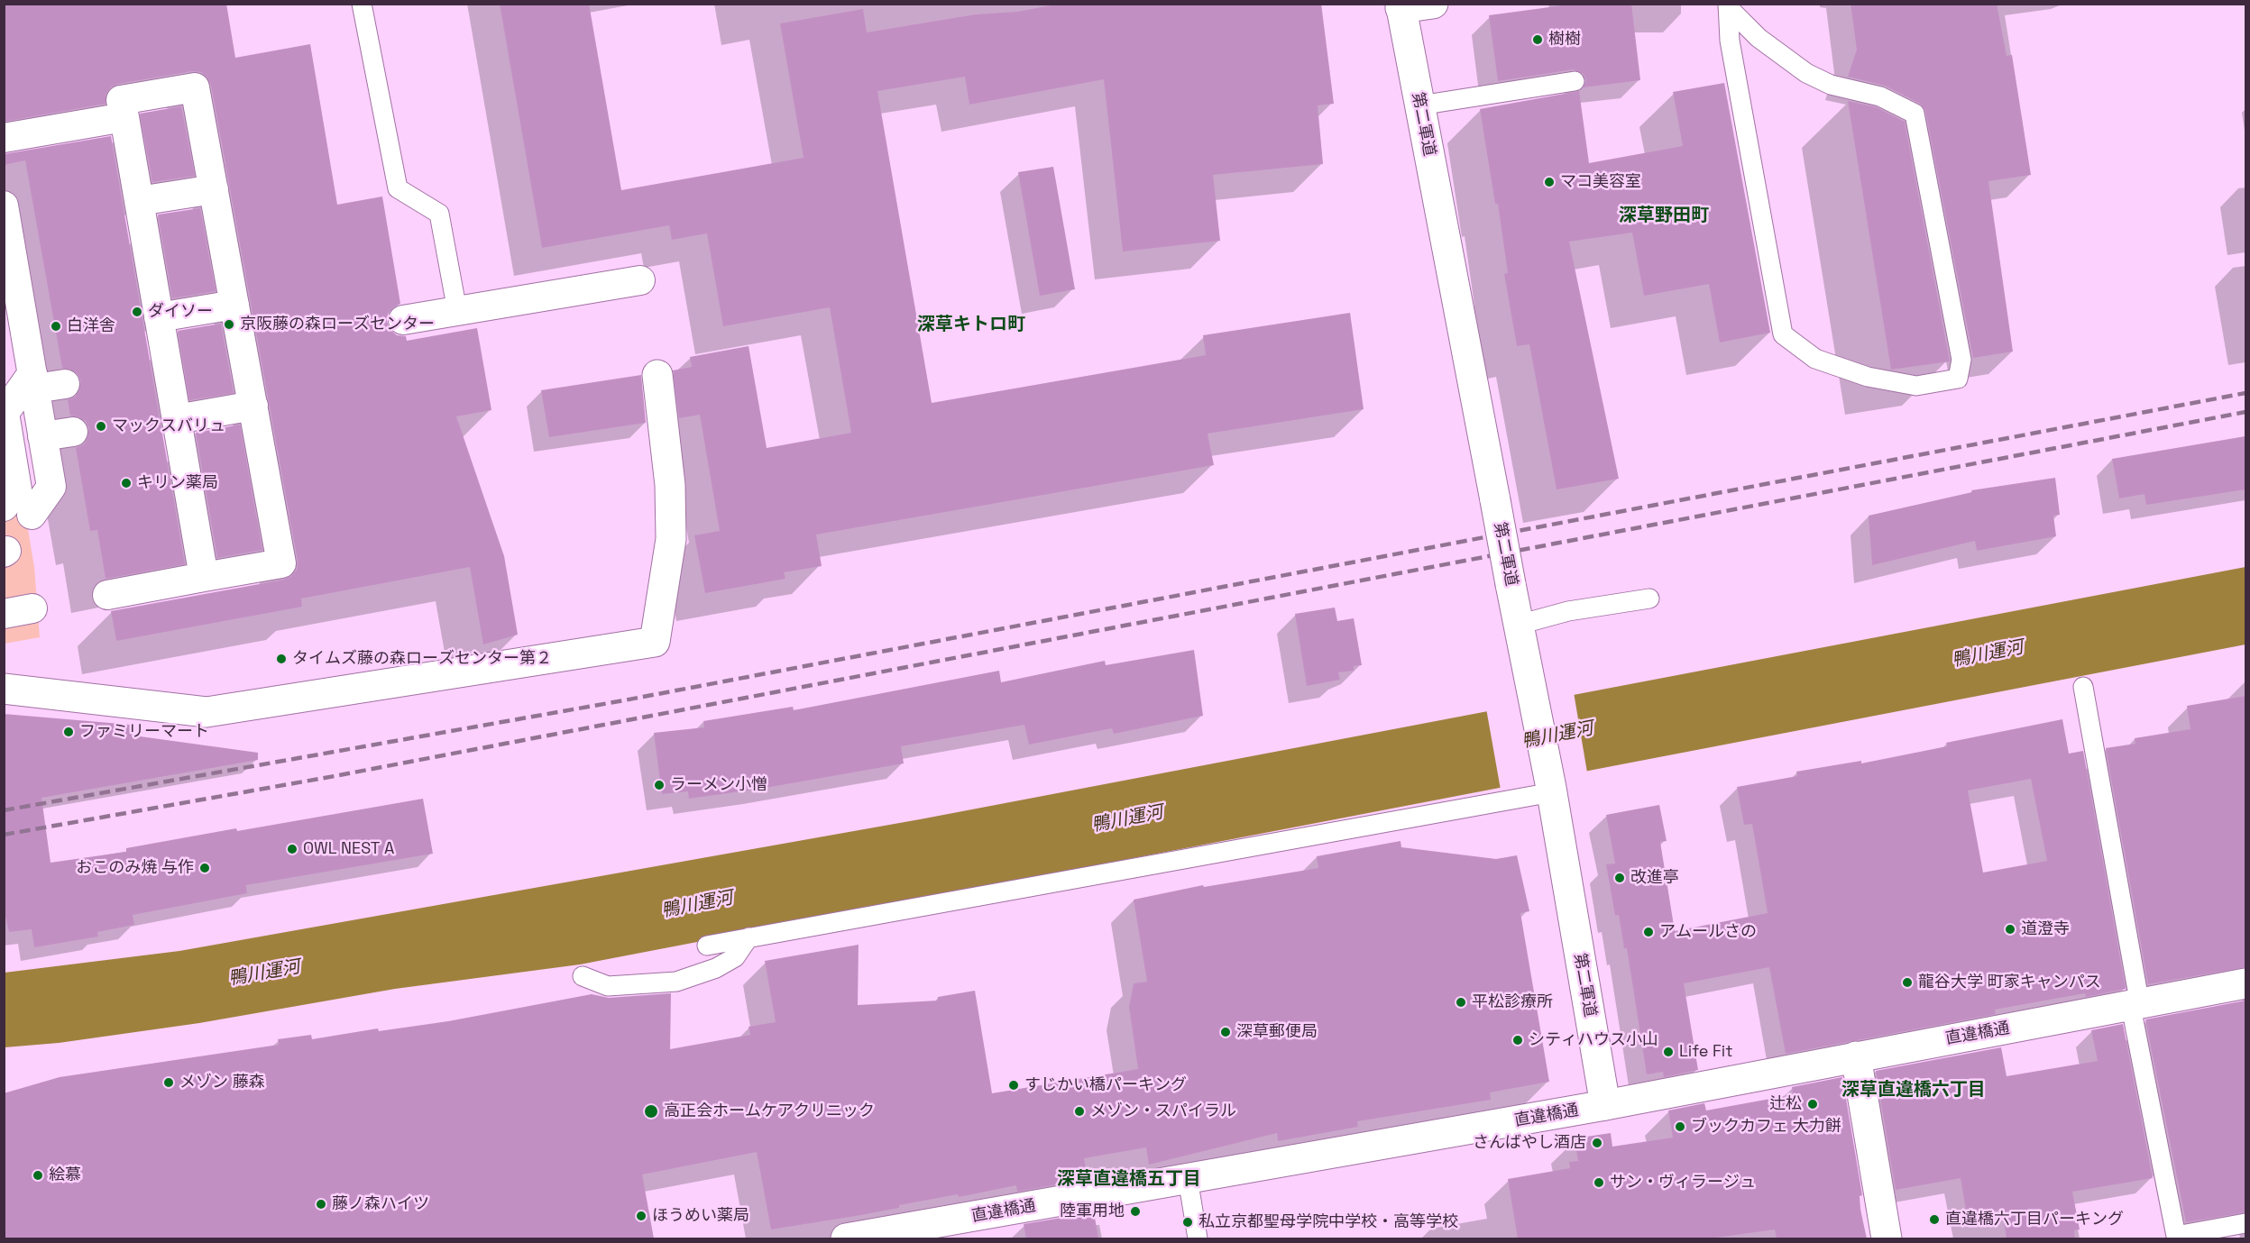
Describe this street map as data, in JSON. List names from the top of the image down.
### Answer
{
  "streets": {
    "street": ["第二軍道", "直違橋通"]
  },
  "crossings": [
    ["第二軍道", "直違橋通"]
  ],
  "districts": [
    "深草野田町",
    "深草キトロ町",
    "深草直違橋六丁目",
    "深草直違橋五丁目"
  ],
  "water": ["鴨川運河"],
  "places": [
    "樹樹",
    "マコ美容室",
    "ダイソー",
    "京阪藤の森ローズセンター",
    "白洋舎",
    "マックスバリュ",
    "キリン薬局",
    "タイムズ藤の森ローズセンター第２",
    "ファミリーマート",
    "ラーメン小憎",
    "OWL NEST A",
    "おこのみ焼 与作",
    "改進亭",
    "道澄寺",
    "アムールさの",
    "龍谷大学 町家キャンパス",
    "平松診療所",
    "深草郵便局",
    "シティハウス小山",
    "Life Fit",
    "メゾン 藤森",
    "すじかい橋パーキング",
    "辻松",
    "高正会ホームケアクリニック",
    "メゾン・スパイラル",
    "ブックカフェ 大力餅",
    "さんばやし酒店",
    "絵慕",
    "サン・ヴィラージュ",
    "藤ノ森ハイツ",
    "陸軍用地",
    "ほうめい薬局",
    "直違橋六丁目パーキング",
    "私立京都聖母学院中学校・高等学校"
  ]
}
